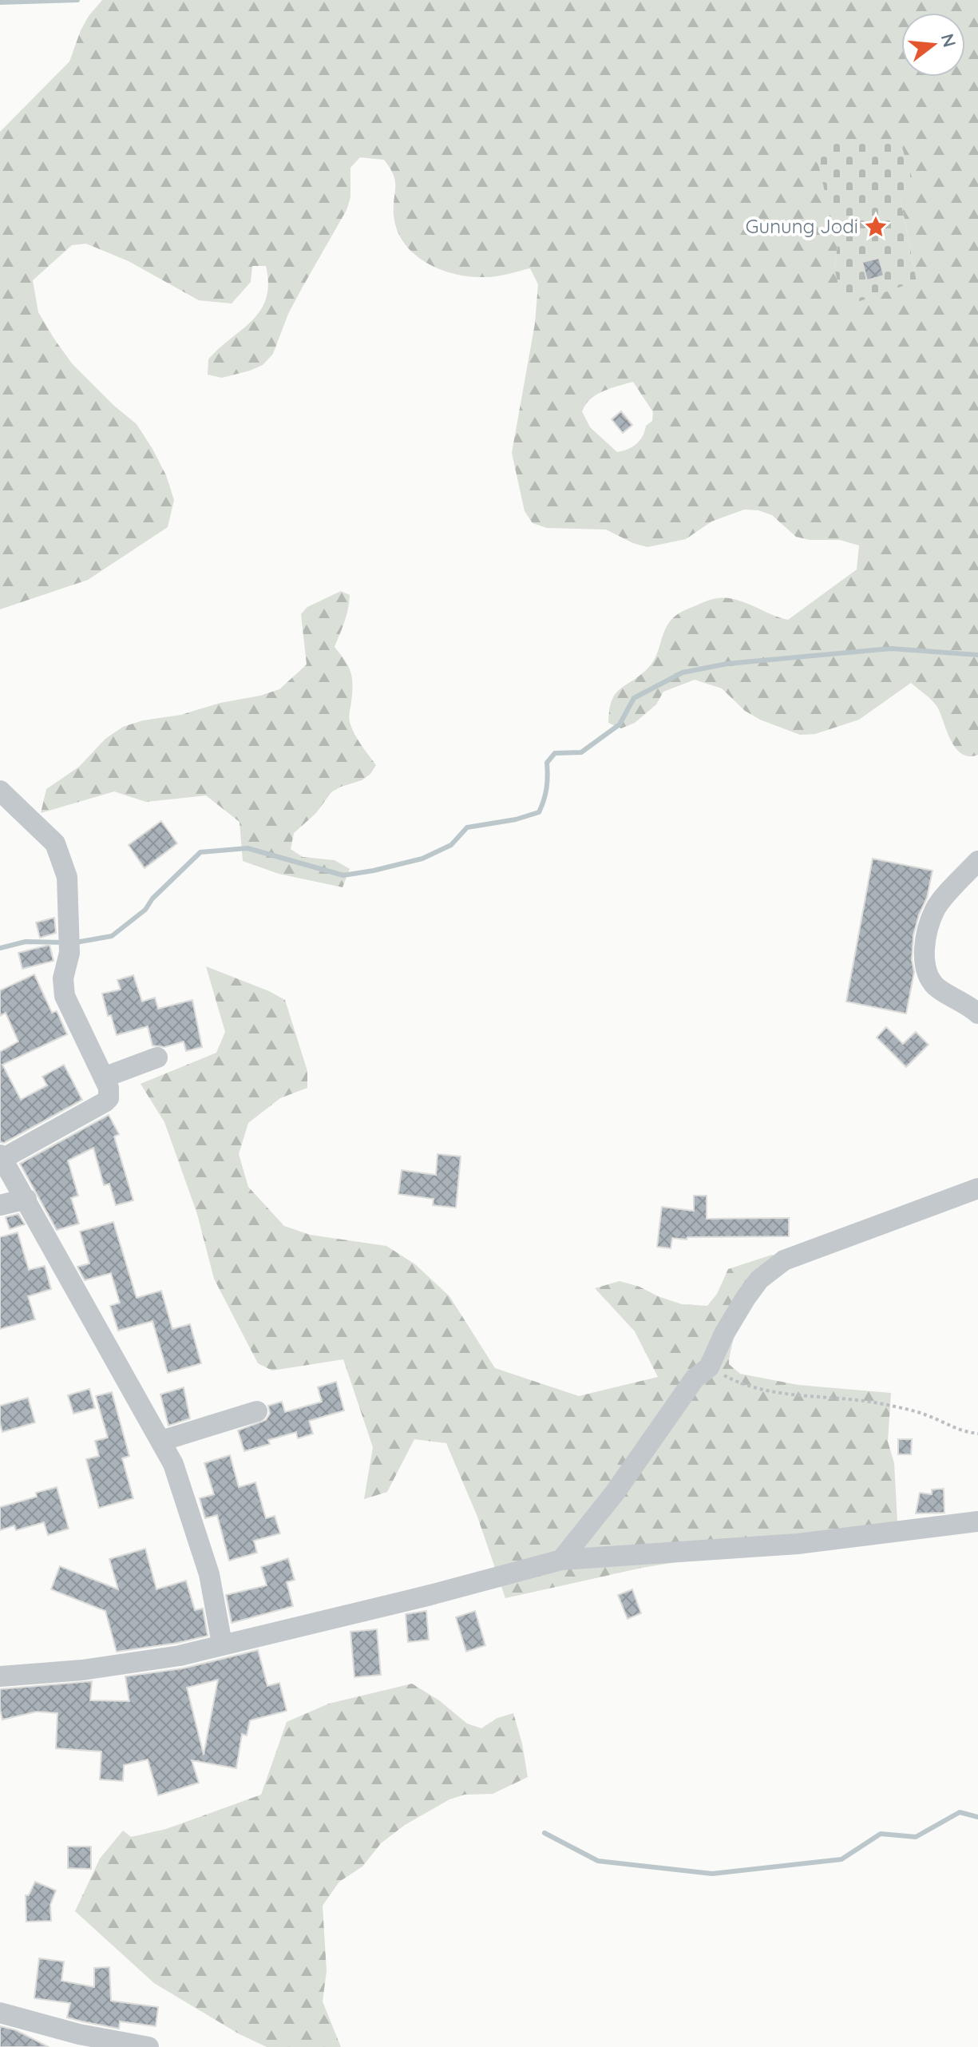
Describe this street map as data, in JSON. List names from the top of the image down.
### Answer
{
  "places": {
    "place": ["Gunung Jodi"]
  },
  "north": "right"
}
